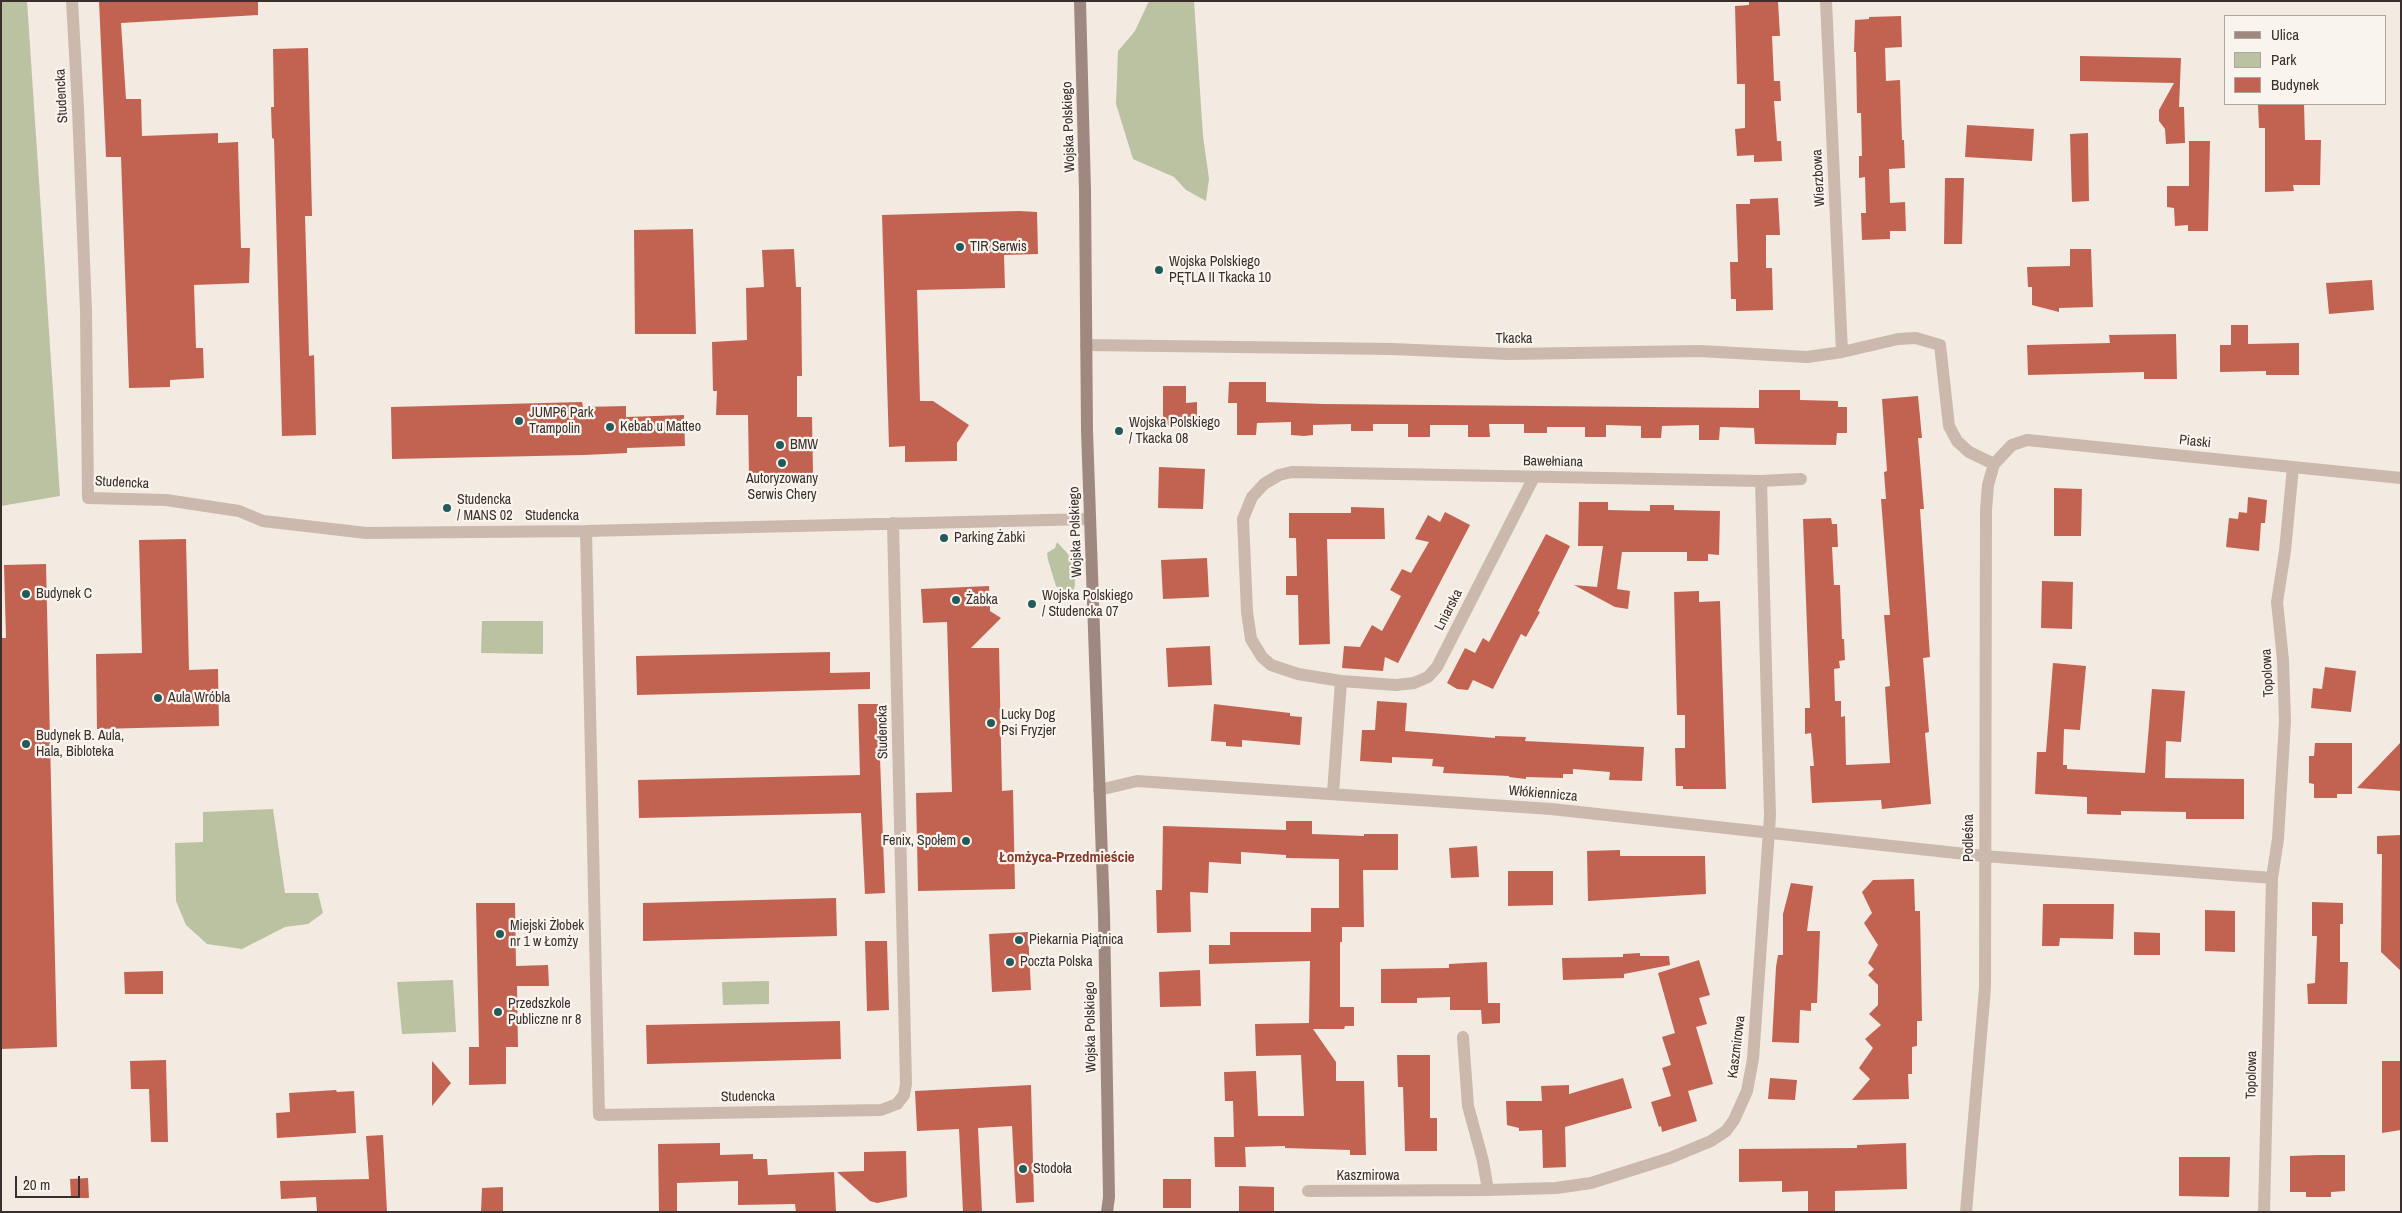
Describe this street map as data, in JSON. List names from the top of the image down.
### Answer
{
  "streets": {
    "main road": ["Wojska Polskiego"],
    "street": [
      "Studencka",
      "Wierzbowa",
      "Tkacka",
      "Piaski",
      "Bawełniana",
      "Lniarska",
      "Topolowa",
      "Włókiennicza",
      "Podleśna",
      "Kaszmirowa"
    ]
  },
  "crossings": [
    ["Studencka", "Wojska Polskiego"],
    ["Wojska Polskiego", "Tkacka"],
    ["Wojska Polskiego", "Włókiennicza"],
    ["Wierzbowa", "Tkacka"],
    ["Tkacka", "Piaski"],
    ["Tkacka", "Podleśna"],
    ["Piaski", "Topolowa"],
    ["Piaski", "Podleśna"],
    ["Bawełniana", "Lniarska"],
    ["Włókiennicza", "Podleśna"],
    ["Włókiennicza", "Kaszmirowa"]
  ],
  "districts": ["Łomżyca-Przedmieście"],
  "places": [
    "TIR Serwis",
    "Wojska Polskiego PĘTLA II Tkacka 10",
    "JUMP6 Park Trampolin",
    "Kebab u Matteo",
    "Wojska Polskiego / Tkacka 08",
    "BMW",
    "Autoryzowany Serwis Chery",
    "Studencka / MANS 02",
    "Parking Żabki",
    "Budynek C",
    "Żabka",
    "Wojska Polskiego / Studencka 07",
    "Aula Wróbla",
    "Lucky Dog Psi Fryzjer",
    "Budynek B. Aula, Hala, Bibloteka",
    "Fenix, Społem",
    "Miejski Żłobek nr 1 w Łomży",
    "Piekarnia Piątnica",
    "Poczta Polska",
    "Przedszkole Publiczne nr 8",
    "Stodoła"
  ],
  "legend": ["Ulica", "Park", "Budynek"],
  "scale_bar": "20 m"
}
